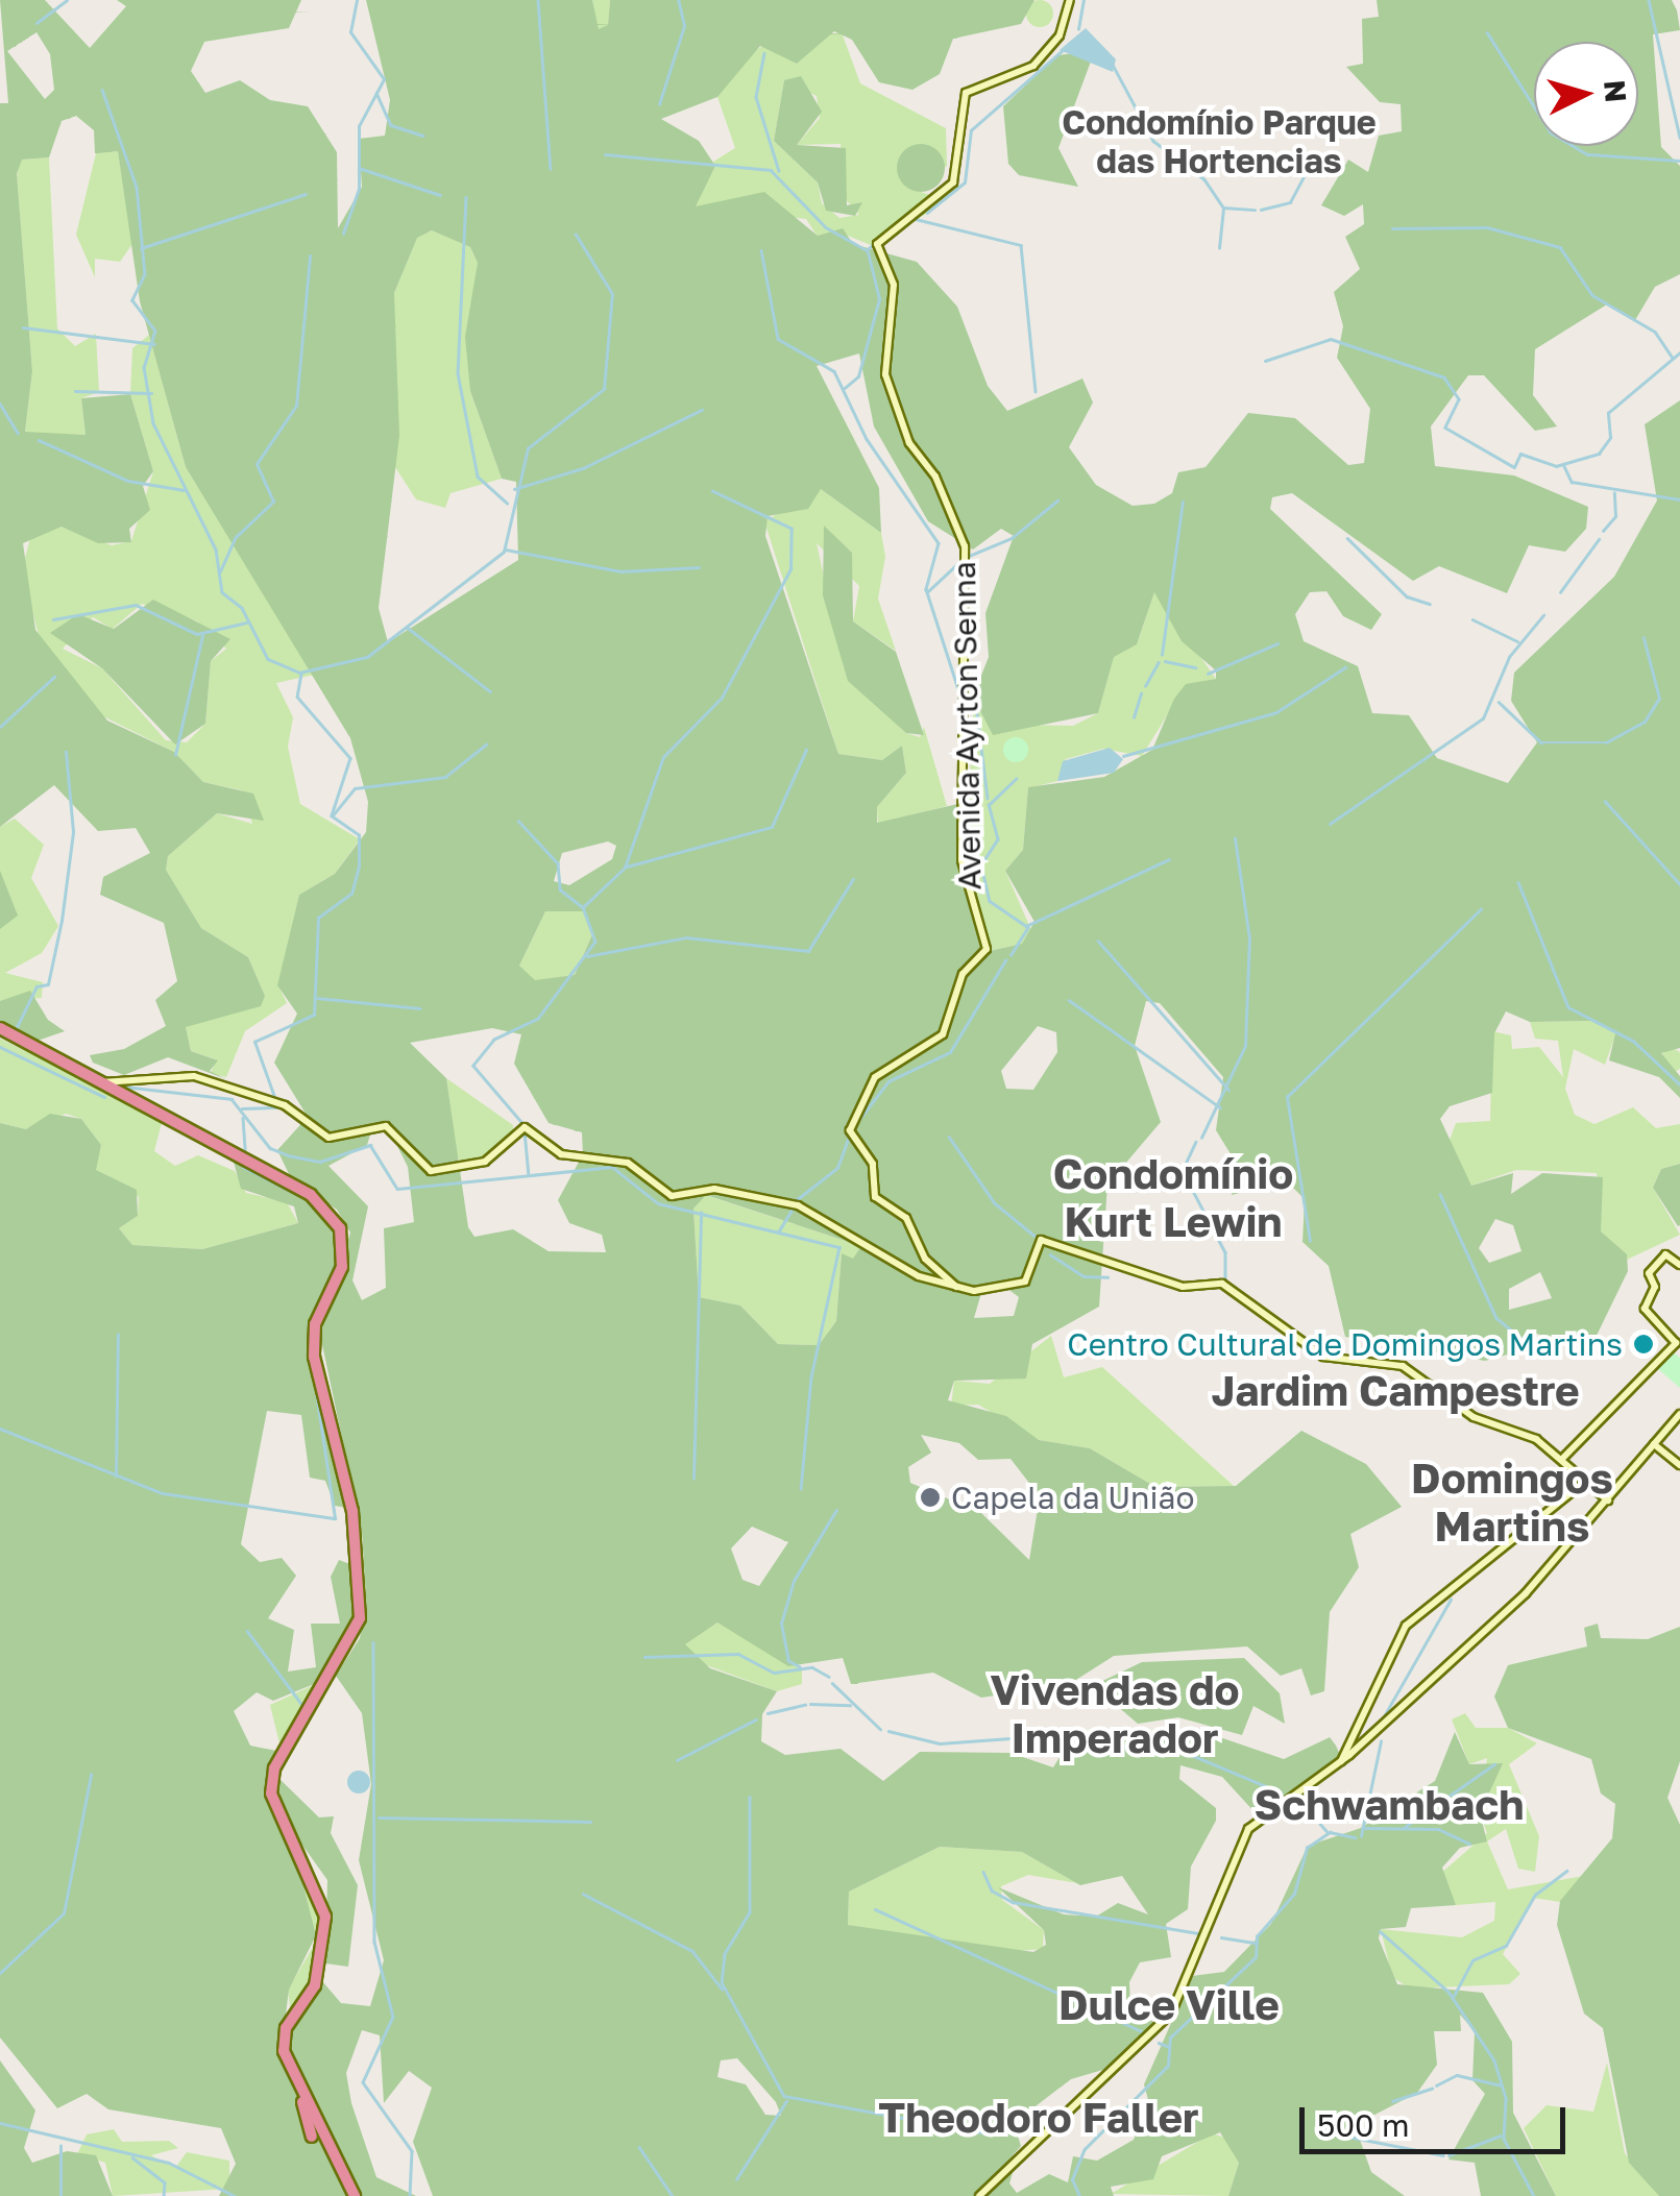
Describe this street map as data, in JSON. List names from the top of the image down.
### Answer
{
  "streets": {
    "main road": ["Avenida Ayrton Senna"]
  },
  "districts": [
    "Condomínio Parque das Hortencias",
    "Condomínio Kurt Lewin",
    "Jardim Campestre",
    "Domingos Martins",
    "Vivendas do Imperador",
    "Schwambach",
    "Dulce Ville",
    "Theodoro Faller"
  ],
  "places": ["Centro Cultural de Domingos Martins", "Capela da União"],
  "scale_bar": "500 m",
  "north": "right"
}
